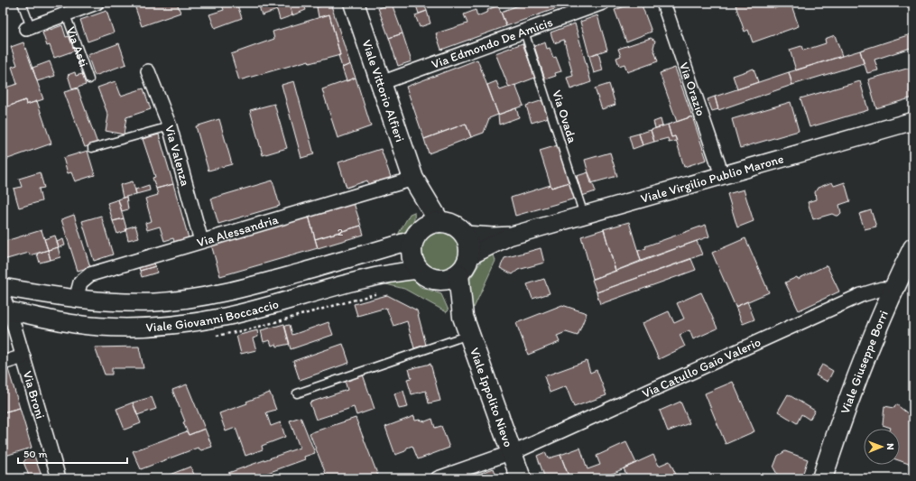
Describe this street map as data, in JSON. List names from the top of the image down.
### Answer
{
  "streets": {
    "main road": ["Viale Vittorio Alfieri", "Viale Giuseppe Borri", "Viale Ippolito Nievo"],
    "street": [
      "Via Edmondo De Amicis",
      "Via Asti",
      "Via Orazio",
      "Via Valenza",
      "Viale Virgilio Publio Marone",
      "Via Alessandria",
      "Viale Giovanni Boccaccio",
      "Via Catullo Gaio Valerio",
      "Via Broni"
    ],
    "lane": ["Via Ovada"]
  },
  "crossings": [
    ["Via Edmondo De Amicis", "Viale Vittorio Alfieri"],
    ["Via Edmondo De Amicis", "Via Ovada"],
    ["Via Orazio", "Viale Virgilio Publio Marone"],
    ["Viale Vittorio Alfieri", "Viale Virgilio Publio Marone"],
    ["Viale Vittorio Alfieri", "Via Alessandria"],
    ["Viale Vittorio Alfieri", "Viale Giovanni Boccaccio"],
    ["Viale Vittorio Alfieri", "Viale Ippolito Nievo"],
    ["Via Ovada", "Viale Virgilio Publio Marone"],
    ["Via Valenza", "Via Alessandria"],
    ["Viale Virgilio Publio Marone", "Viale Giovanni Boccaccio"],
    ["Viale Virgilio Publio Marone", "Viale Ippolito Nievo"],
    ["Via Alessandria", "Viale Giovanni Boccaccio"],
    ["Viale Giovanni Boccaccio", "Via Broni"],
    ["Viale Giovanni Boccaccio", "Viale Ippolito Nievo"],
    ["Viale Giuseppe Borri", "Via Catullo Gaio Valerio"],
    ["Via Catullo Gaio Valerio", "Viale Ippolito Nievo"]
  ],
  "house_numbers": ["2"],
  "scale_bar": "50 m",
  "north": "right"
}
